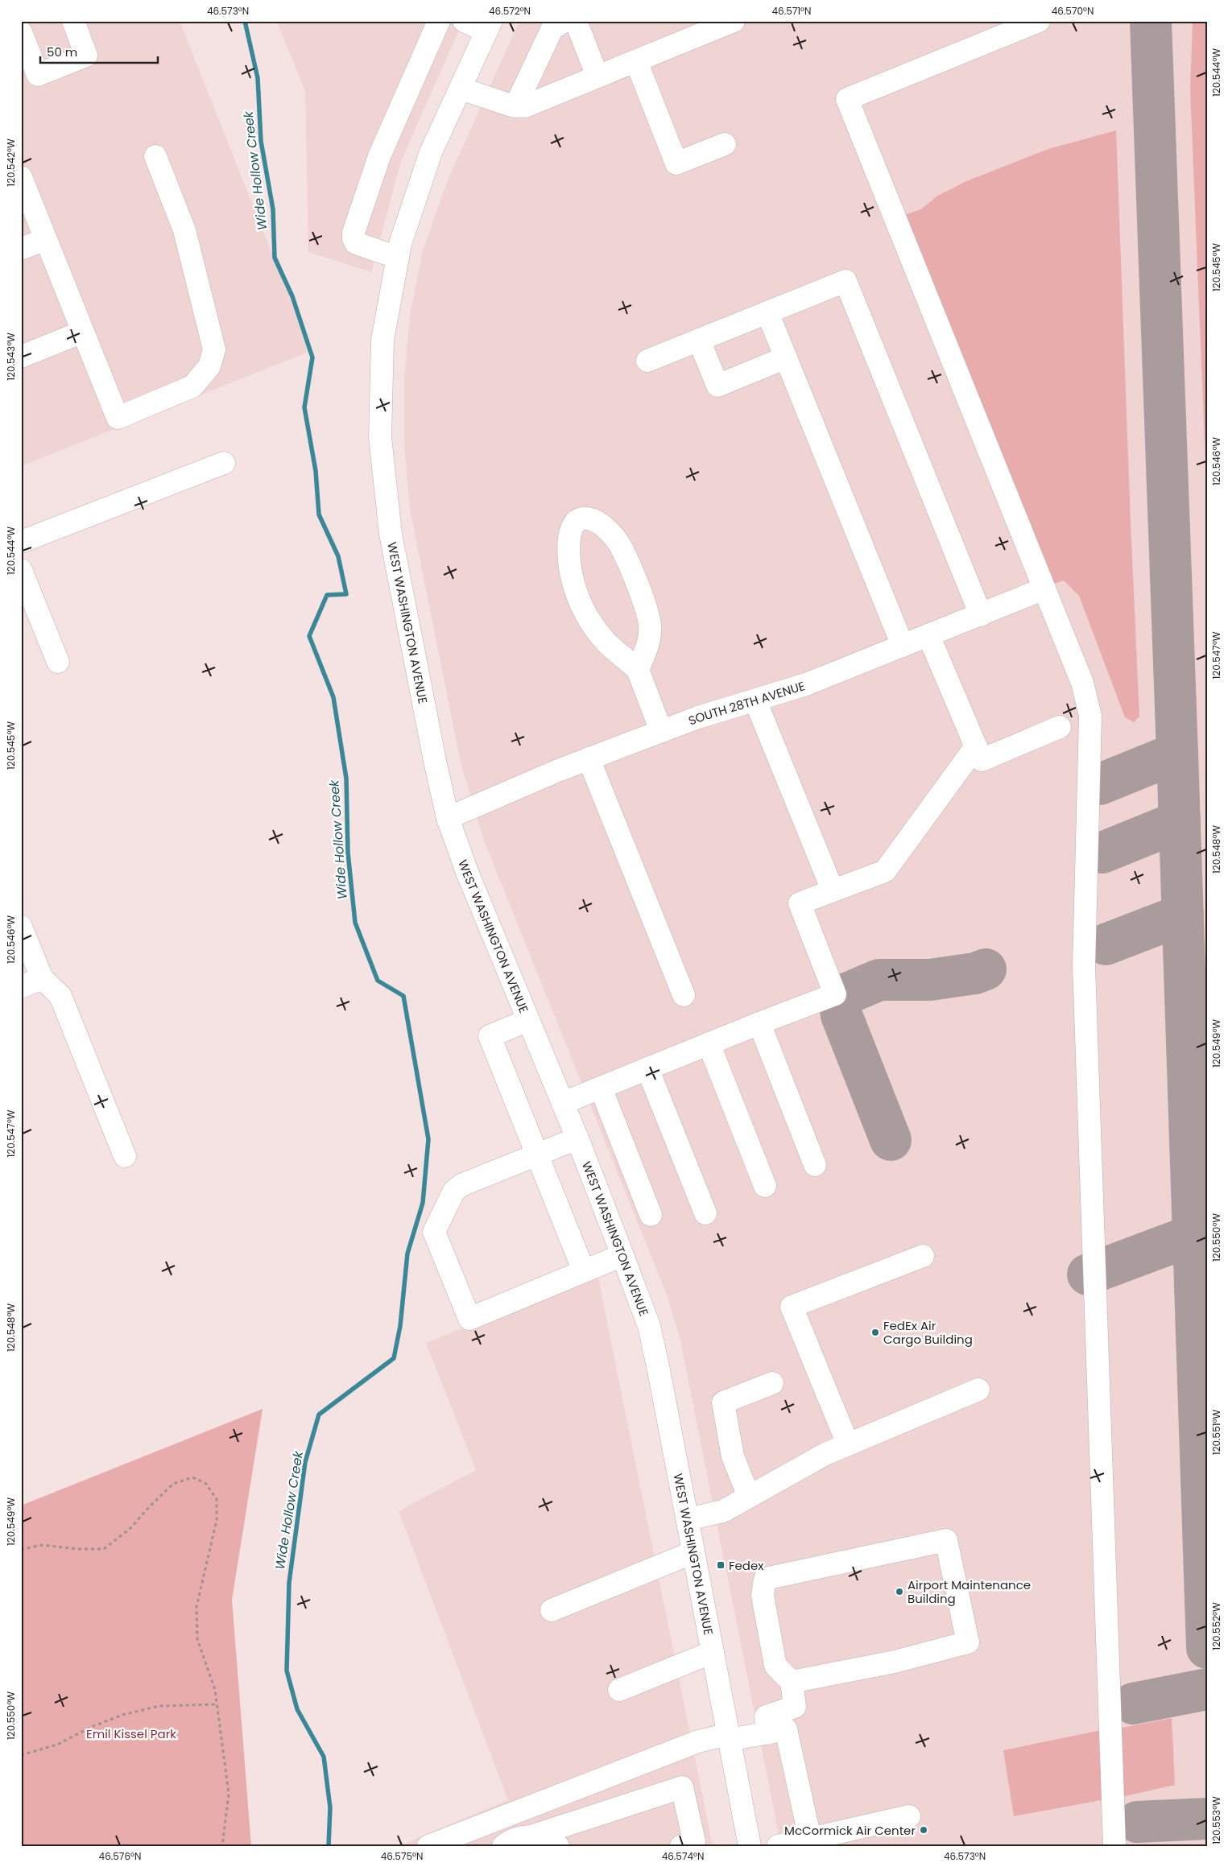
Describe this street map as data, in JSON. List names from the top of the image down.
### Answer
{
  "streets": {
    "main road": ["WEST WASHINGTON AVENUE", "SOUTH 28TH AVENUE"]
  },
  "crossings": [
    ["WEST WASHINGTON AVENUE", "SOUTH 28TH AVENUE"]
  ],
  "water": ["Wide Hollow Creek"],
  "parks": ["Emil Kissel Park"],
  "places": {
    "other": ["FedEx Air Cargo Building", "Airport Maintenance Building", "McCormick Air Center"],
    "transit": ["Fedex"]
  },
  "scale_bar": "50 m",
  "coordinates": [
    "46.573°N",
    "46.572°N",
    "46.571°N",
    "46.570°N",
    "120.544°W",
    "120.542°W",
    "120.545°W",
    "120.543°W",
    "120.546°W",
    "120.547°W",
    "120.548°W",
    "120.549°W",
    "120.550°W",
    "120.551°W",
    "120.552°W",
    "120.553°W",
    "46.576°N",
    "46.575°N",
    "46.574°N"
  ]
}
